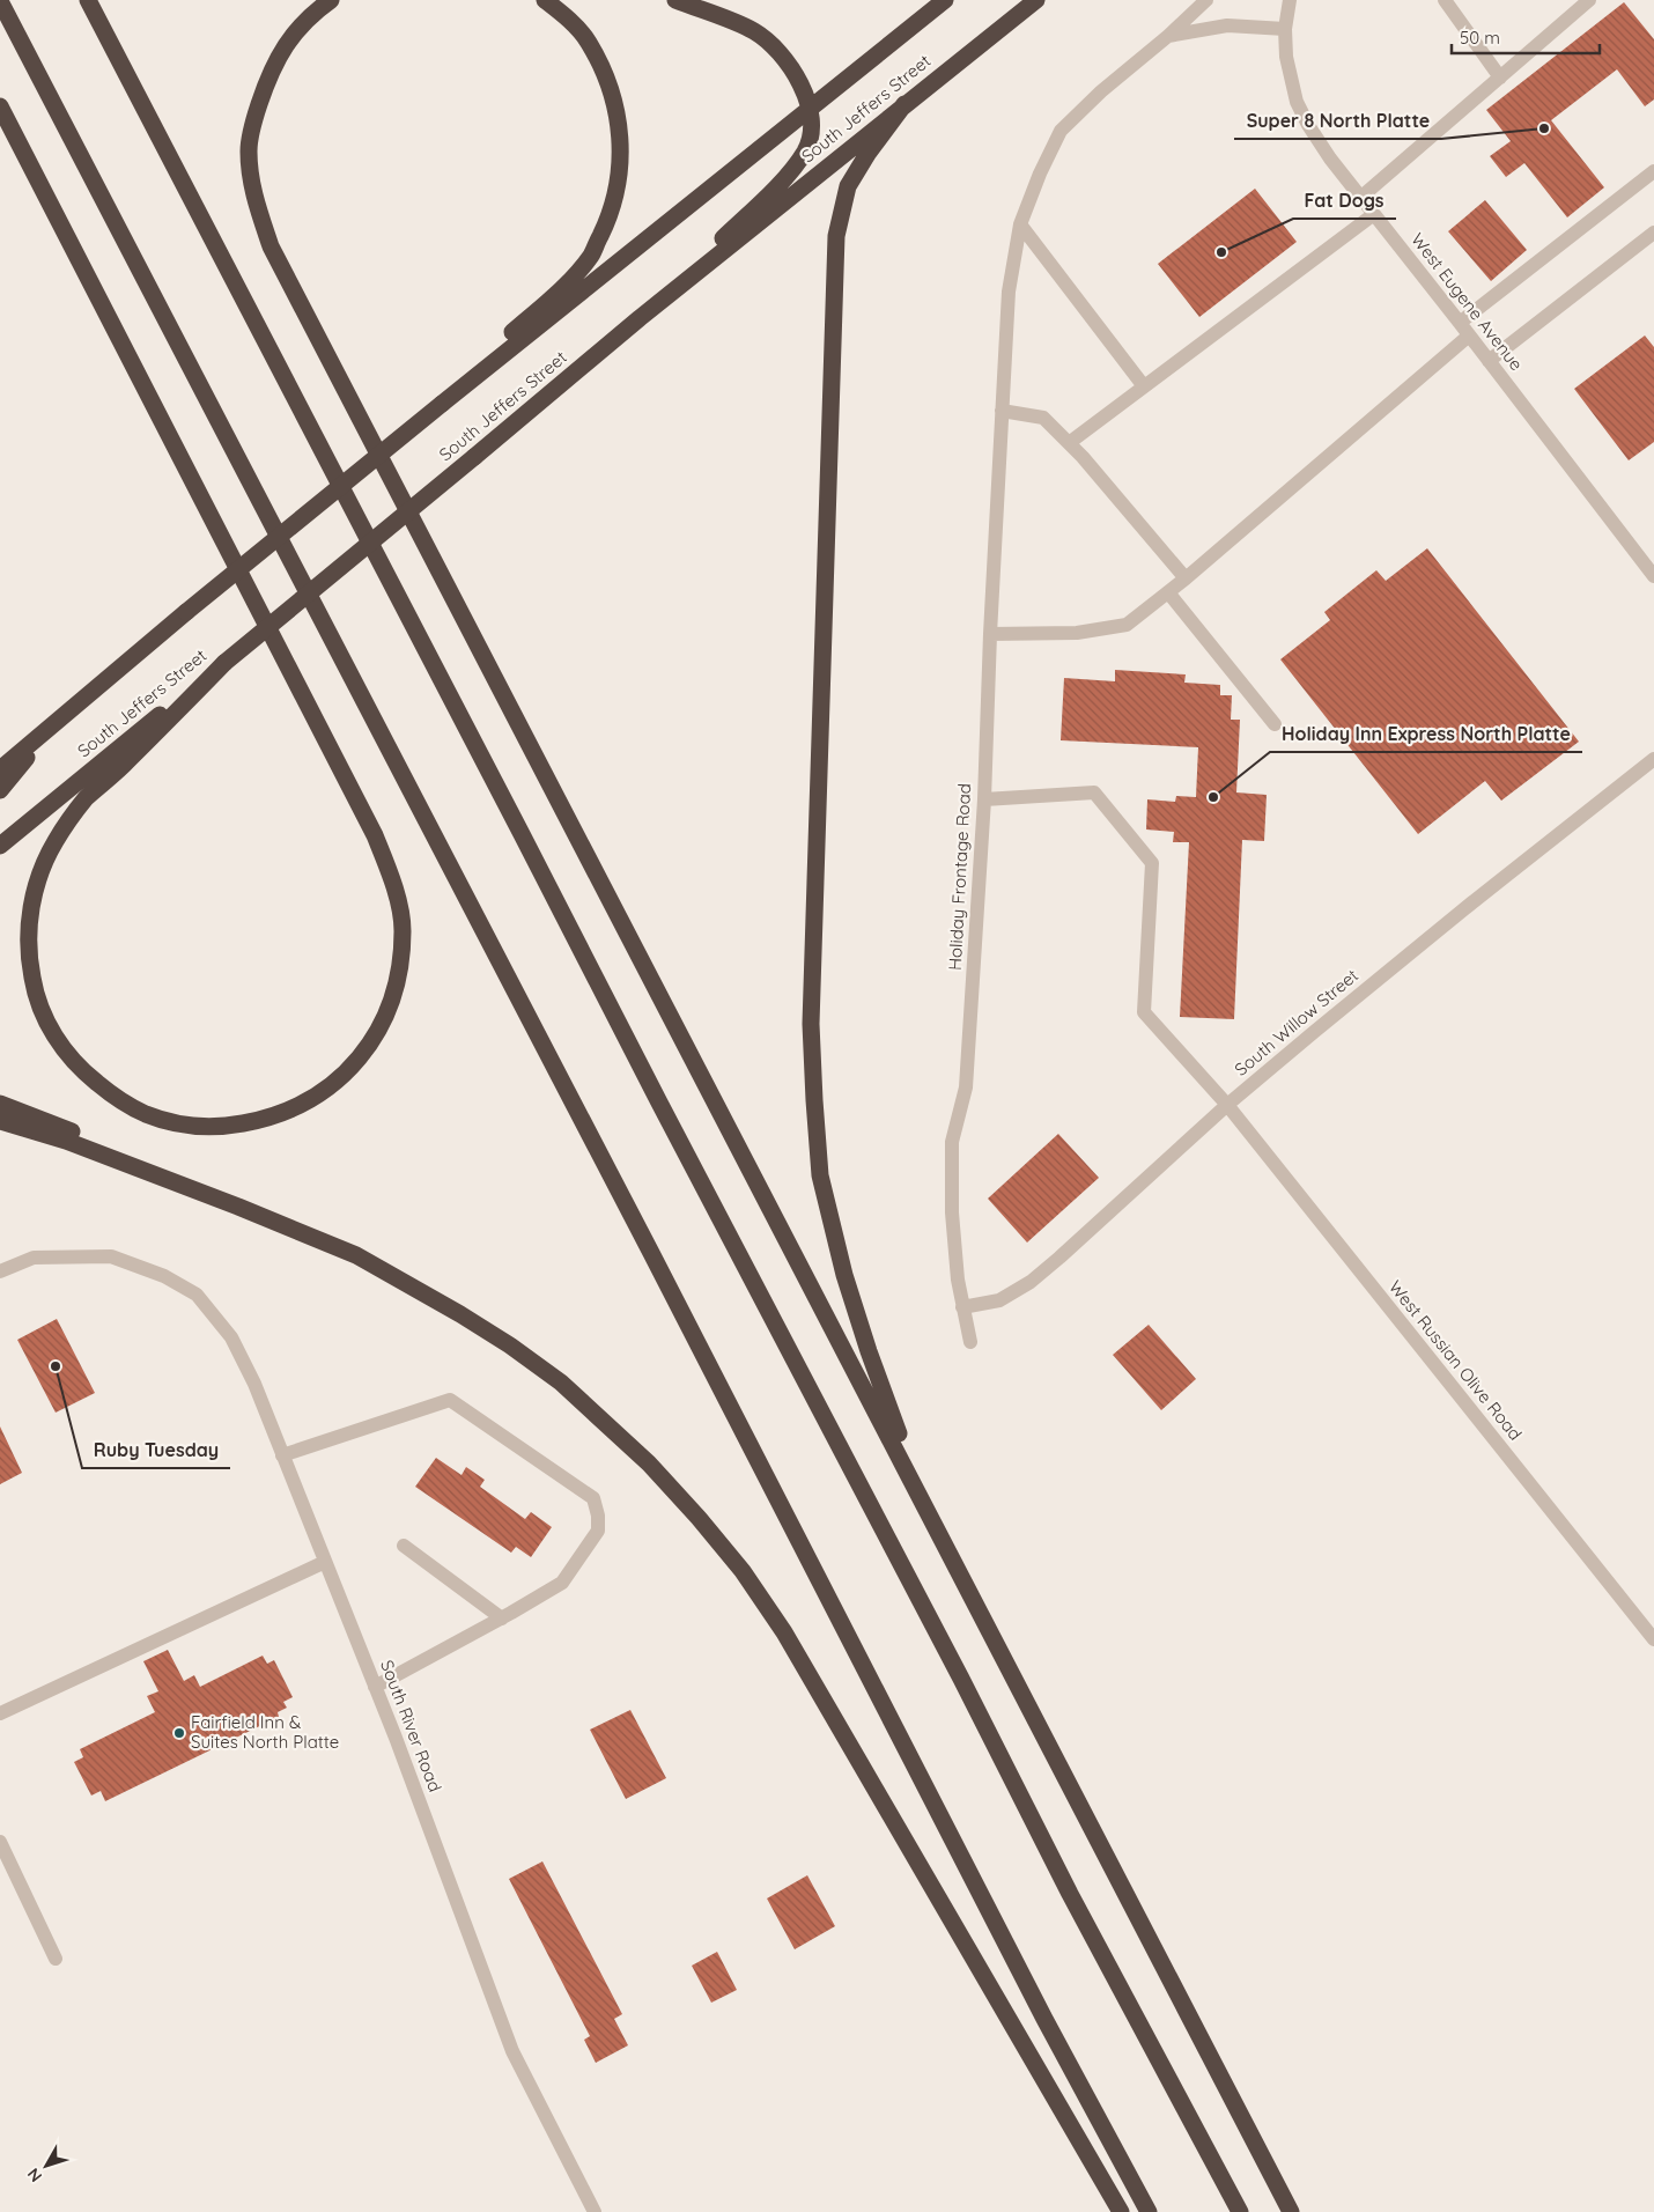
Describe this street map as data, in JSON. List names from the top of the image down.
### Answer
{
  "streets": {
    "highway": ["South Jeffers Street"],
    "street": [
      "West Eugene Avenue",
      "Holiday Frontage Road",
      "South Willow Street",
      "West Russian Olive Road",
      "South River Road"
    ]
  },
  "crossings": [
    ["West Eugene Avenue", "Holiday Frontage Road"],
    ["Holiday Frontage Road", "South Willow Street"],
    ["Holiday Frontage Road", "West Russian Olive Road"],
    ["South Willow Street", "West Russian Olive Road"]
  ],
  "places": [
    "Super 8 North Platte",
    "Fat Dogs",
    "Holiday Inn Express North Platte",
    "Ruby Tuesday",
    "Fairfield Inn & Suites North Platte"
  ],
  "scale_bar": "50 m",
  "north": "bottom left"
}
